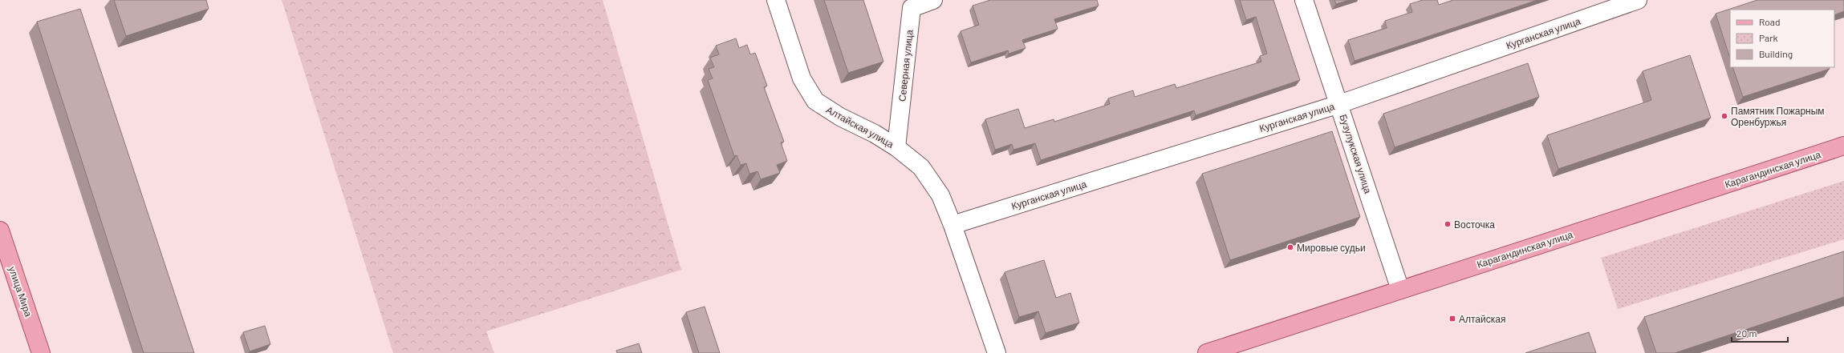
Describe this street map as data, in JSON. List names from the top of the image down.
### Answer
{
  "streets": {
    "main road": ["Карагандинская улица", "улица Мира"],
    "street": [
      "Курганская улица",
      "Северная улица",
      "Алтайская улица",
      "Бузулукская улица"
    ]
  },
  "crossings": [
    ["Курганская улица", "Алтайская улица"],
    ["Курганская улица", "Бузулукская улица"],
    ["Северная улица", "Алтайская улица"],
    ["Бузулукская улица", "Карагандинская улица"]
  ],
  "places": {
    "other": ["Памятник Пожарным Оренбуржья", "Восточка", "Мировые судьи"],
    "transit": ["Алтайская"]
  },
  "legend": ["Road", "Park", "Building"],
  "scale_bar": "20 m"
}
